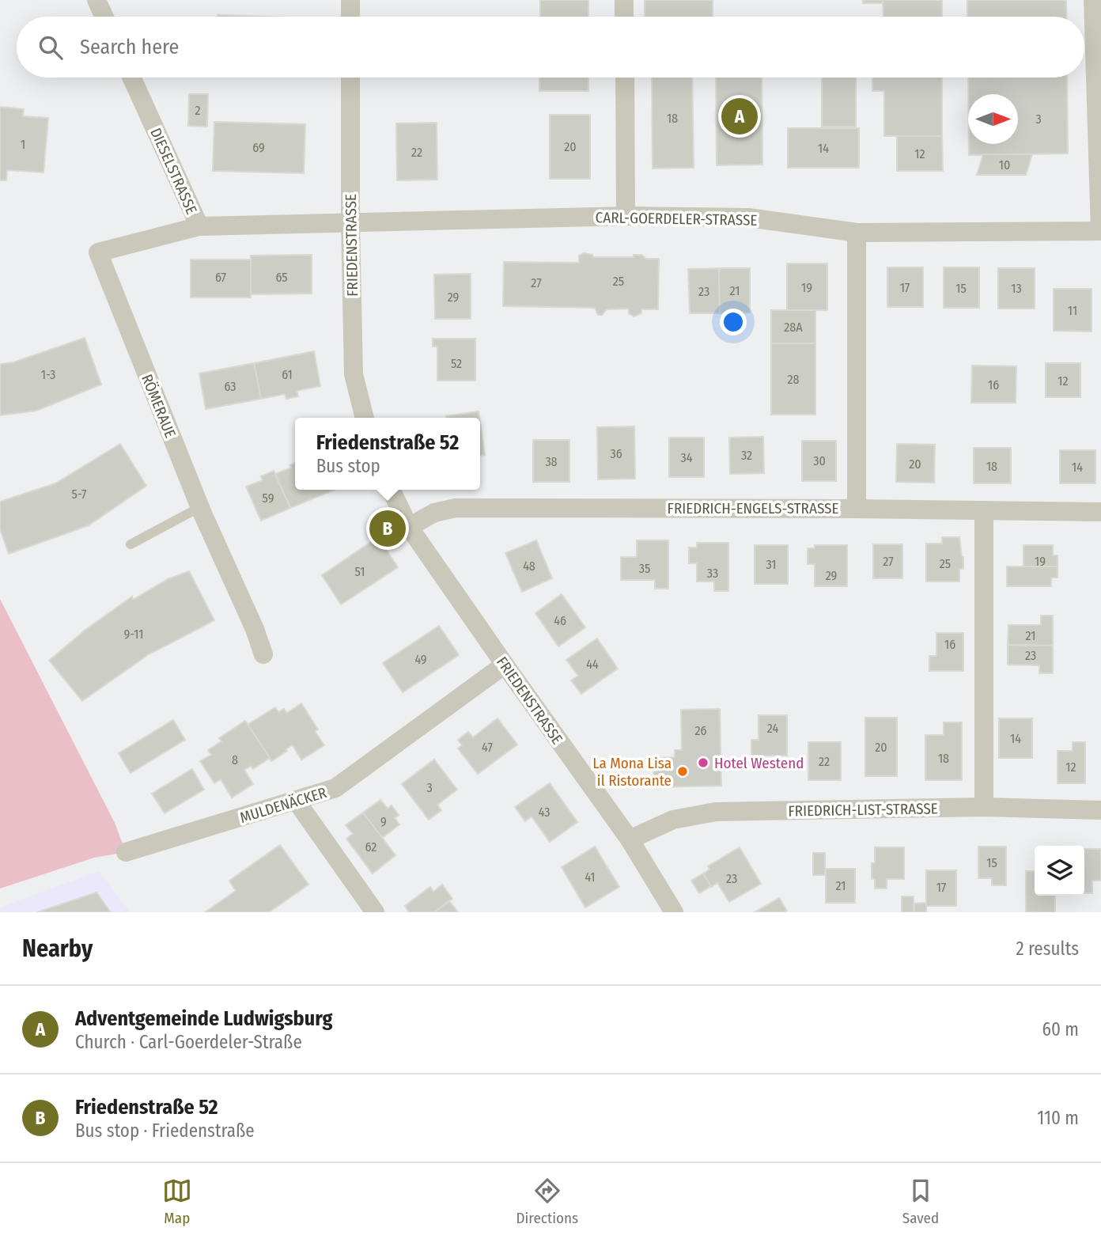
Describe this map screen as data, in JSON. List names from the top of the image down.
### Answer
{
  "streets": {
    "street": [
      "DIESELSTRASSE",
      "CARL-GOERDELER-STRASSE",
      "FRIEDENSTRASSE",
      "RÖMERAUE",
      "FRIEDRICH-ENGELS-STRASSE",
      "MULDENÄCKER",
      "FRIEDRICH-LIST-STRASSE"
    ]
  },
  "crossings": [
    ["DIESELSTRASSE", "CARL-GOERDELER-STRASSE"],
    ["DIESELSTRASSE", "FRIEDENSTRASSE"],
    ["DIESELSTRASSE", "RÖMERAUE"],
    ["CARL-GOERDELER-STRASSE", "FRIEDENSTRASSE"],
    ["FRIEDENSTRASSE", "FRIEDRICH-ENGELS-STRASSE"],
    ["FRIEDENSTRASSE", "MULDENÄCKER"],
    ["FRIEDENSTRASSE", "FRIEDRICH-LIST-STRASSE"]
  ],
  "places": ["Hotel Westend", "La Mona Lisa il Ristorante"],
  "house_numbers": [
    "2",
    "18",
    "3",
    "1",
    "20",
    "69",
    "14",
    "22",
    "12",
    "10",
    "67",
    "65",
    "25",
    "27",
    "19",
    "17",
    "15",
    "13",
    "21",
    "23",
    "29",
    "11",
    "28A",
    "52",
    "1-3",
    "61",
    "28",
    "12",
    "16",
    "63",
    "36",
    "32",
    "34",
    "30",
    "38",
    "20",
    "18",
    "14",
    "5-7",
    "59",
    "27",
    "19",
    "25",
    "31",
    "48",
    "35",
    "51",
    "33",
    "29",
    "46",
    "9-11",
    "21",
    "16",
    "23",
    "49",
    "44",
    "24",
    "26",
    "14",
    "47",
    "20",
    "18",
    "8",
    "22",
    "12",
    "3",
    "43",
    "9",
    "62",
    "15",
    "41",
    "23",
    "21",
    "17"
  ],
  "north": "right",
  "page": {
    "search": "Search here",
    "pins": ["A", "B"],
    "popup": ["Friedenstraße 52", "Bus stop"],
    "heading": ["Nearby", "2 results"],
    "list": [
      {
        "mark": "A",
        "name": "Adventgemeinde Ludwigsburg",
        "note": "Church · Carl-Goerdeler-Straße",
        "value": "60 m"
      },
      {
        "mark": "B",
        "name": "Friedenstraße 52",
        "note": "Bus stop · Friedenstraße",
        "value": "110 m"
      }
    ],
    "nav": ["Map", "Directions", "Saved"]
  }
}
